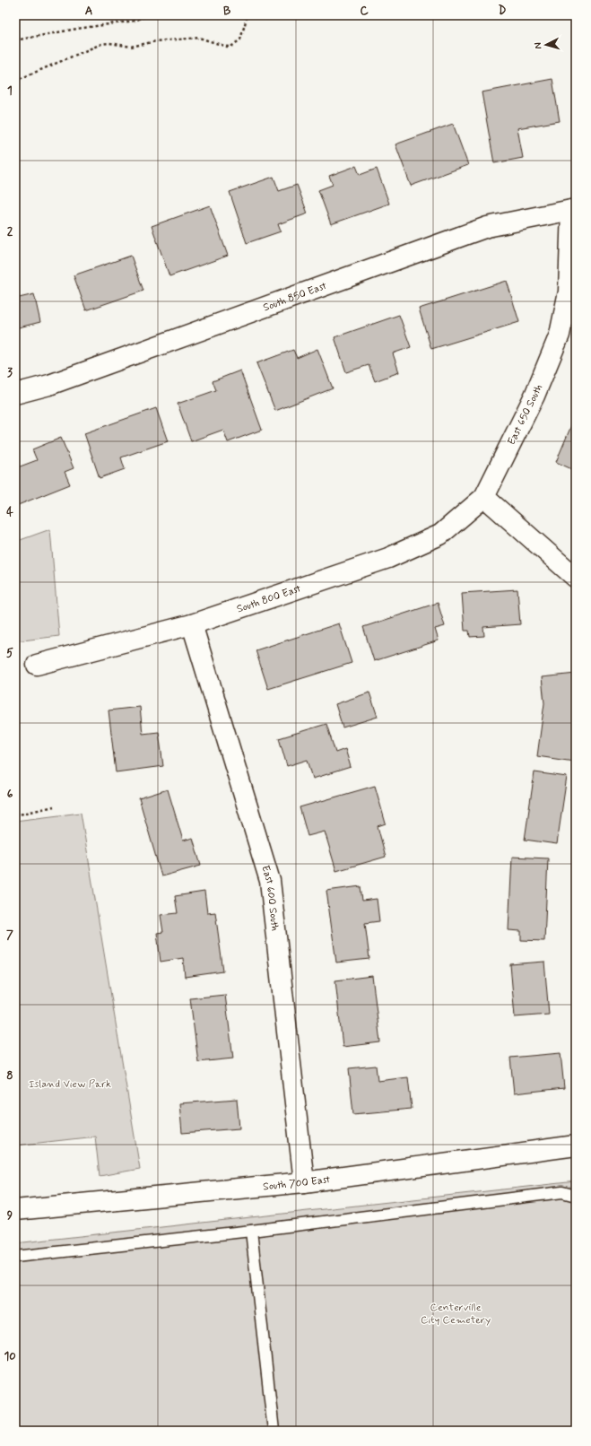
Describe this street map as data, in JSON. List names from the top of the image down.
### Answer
{
  "streets": {
    "street": [
      "South 850 East",
      "East 650 South",
      "South 800 East",
      "East 600 South",
      "South 700 East"
    ]
  },
  "crossings": [
    ["South 850 East", "East 650 South"],
    ["East 650 South", "South 800 East"],
    ["South 800 East", "East 600 South"],
    ["East 600 South", "South 700 East"]
  ],
  "parks": ["Island View Park", "Centerville City Cemetery"],
  "north": "left",
  "grid": {
    "columns": [
      "A",
      "B",
      "C",
      "D"
    ],
    "rows": [
      "1",
      "2",
      "3",
      "4",
      "5",
      "6",
      "7",
      "8",
      "9",
      "10"
    ]
  }
}
